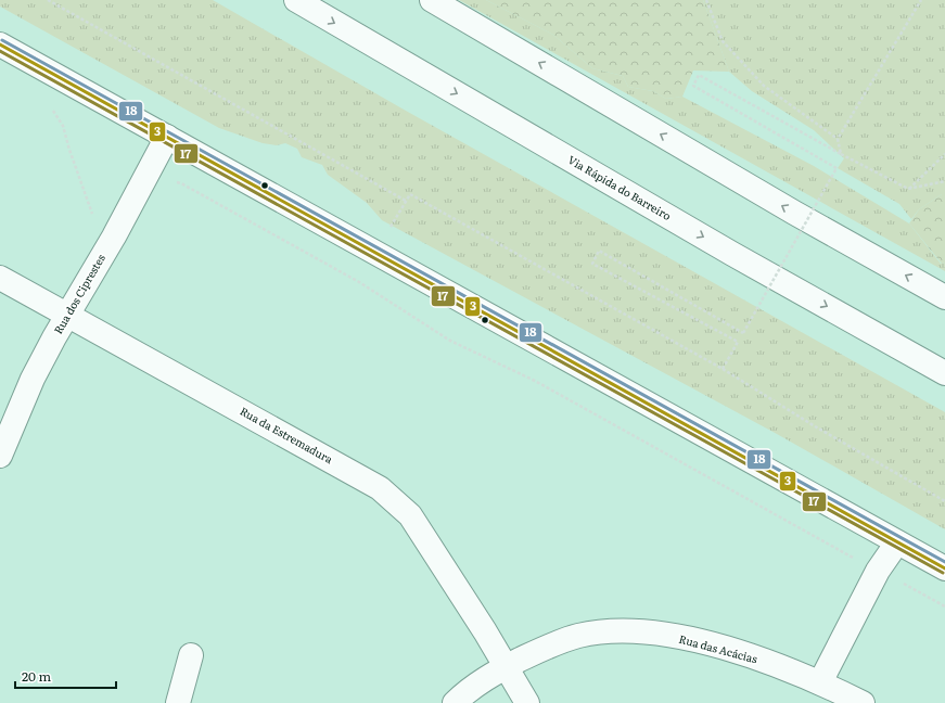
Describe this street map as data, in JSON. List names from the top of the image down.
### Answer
{
  "streets": {
    "main road": [
      "Via Rápida do Barreiro",
      "Rua dos Ciprestes",
      "Rua da Estremadura",
      "Rua das Acácias"
    ]
  },
  "crossings": [
    ["Rua dos Ciprestes", "Rua da Estremadura"],
    ["Rua da Estremadura", "Rua das Acácias"]
  ],
  "lines": ["transit line 18", "transit line 3", "transit line 17"],
  "scale_bar": "20 m"
}
